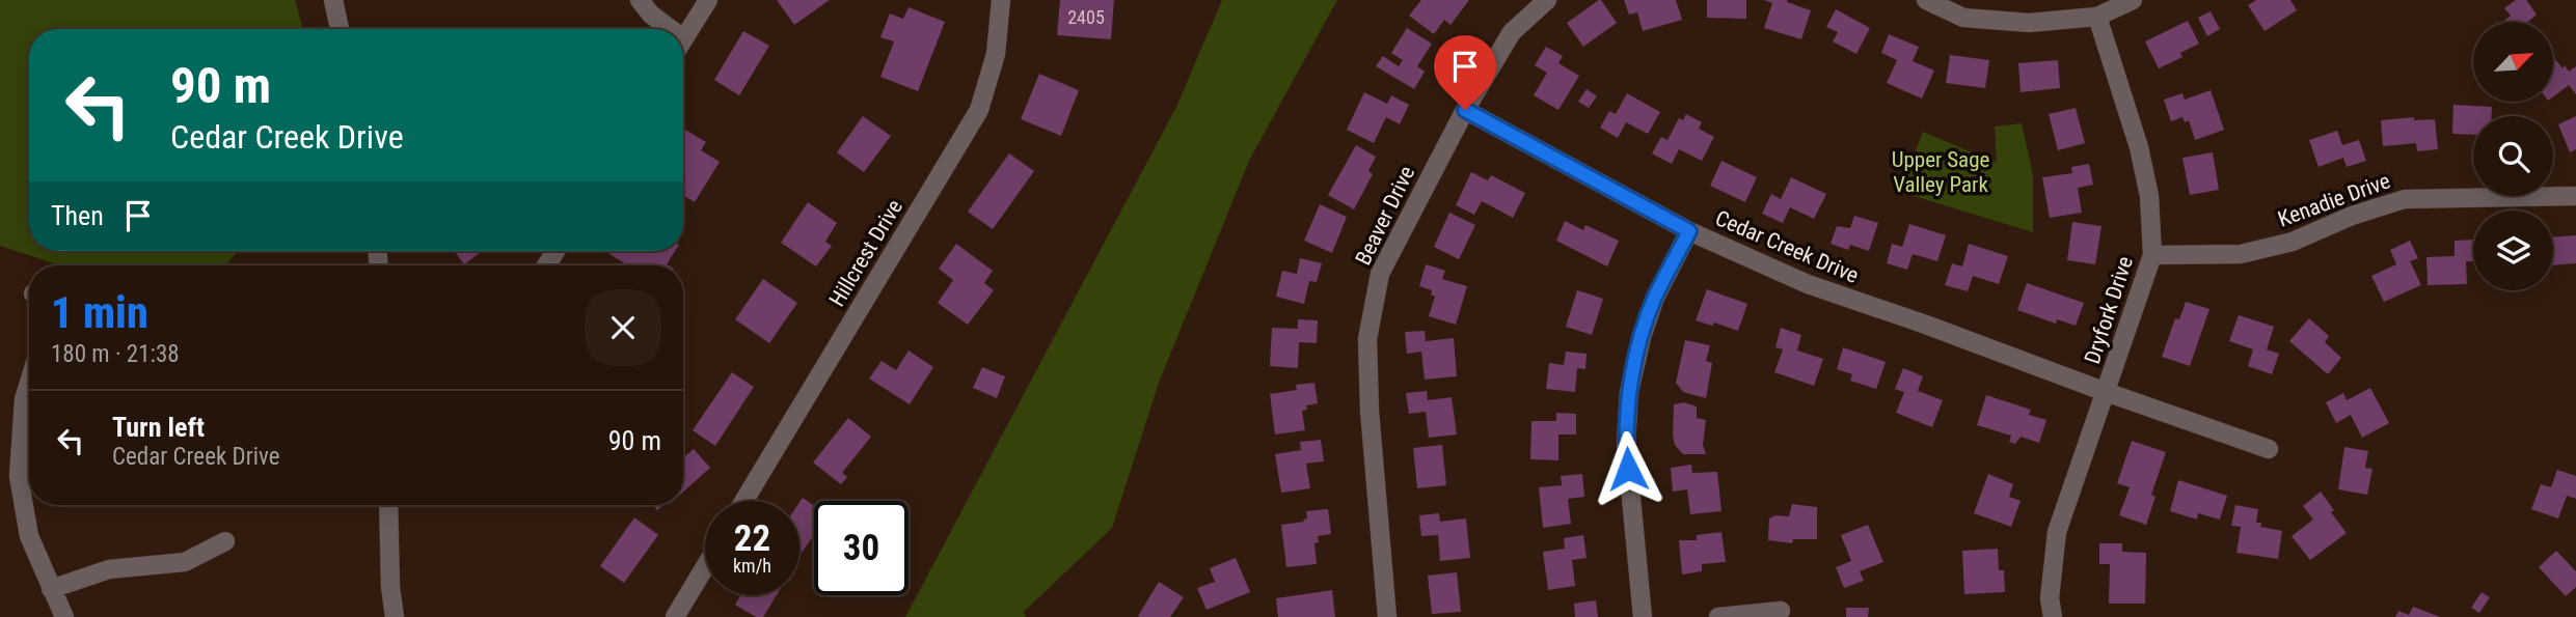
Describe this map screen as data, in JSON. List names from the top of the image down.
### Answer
{
  "streets": {
    "street": [
      "Kenadie Drive",
      "Beaver Drive",
      "Cedar Creek Drive",
      "Hillcrest Drive",
      "Dryfork Drive"
    ]
  },
  "crossings": [
    ["Kenadie Drive", "Dryfork Drive"],
    ["Beaver Drive", "Cedar Creek Drive"],
    ["Cedar Creek Drive", "Dryfork Drive"]
  ],
  "parks": ["Upper Sage Valley Park"],
  "house_numbers": ["2405"],
  "north": "top right",
  "page": {
    "turn": ["90 m", "Cedar Creek Drive"],
    "then": "Then",
    "heading": ["1 min", "180 m · 21:38"],
    "list": [
      {
        "name": "Turn left",
        "note": "Cedar Creek Drive",
        "value": "90 m"
      }
    ],
    "speed": "22 km/h",
    "limit": "30"
  }
}
